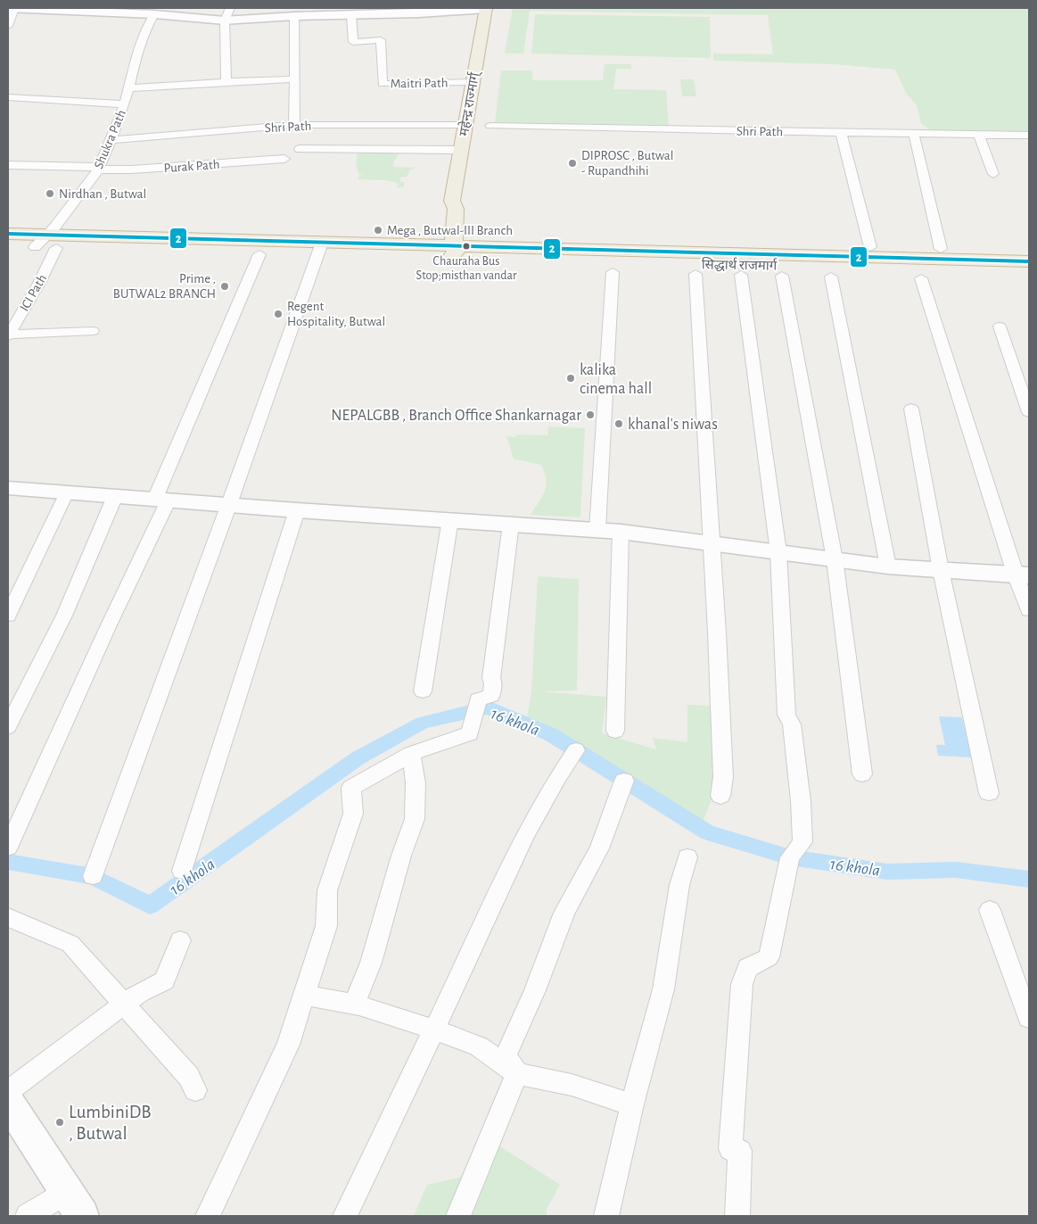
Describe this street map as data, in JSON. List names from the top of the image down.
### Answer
{
  "streets": {
    "highway": ["महेन्द्र राज्मार्ग्", "सिद्धार्थ राजमार्ग"],
    "street": [
      "Maitri Path",
      "Shri Path",
      "Shukra Path",
      "Purak Path",
      "ICI Path"
    ]
  },
  "crossings": [
    ["Maitri Path", "महेन्द्र राज्मार्ग्"],
    ["महेन्द्र राज्मार्ग्", "Shri Path"],
    ["महेन्द्र राज्मार्ग्", "सिद्धार्थ राजमार्ग"],
    ["Shri Path", "Shukra Path"],
    ["Shukra Path", "Purak Path"],
    ["Shukra Path", "ICI Path"]
  ],
  "water": ["16 khola"],
  "places": [
    "DIPROSC , Butwal - Rupandhihi",
    "Nirdhan , Butwal",
    "Mega , Butwal-III Branch",
    "Chauraha Bus Stop;misthan vandar",
    "Prime , BUTWAL2 BRANCH",
    "Regent Hospitality, Butwal",
    "kalika cinema hall",
    "NEPALGBB , Branch Office Shankarnagar",
    "khanal's niwas",
    "LumbiniDB , Butwal"
  ],
  "lines": ["transit line 2"]
}
